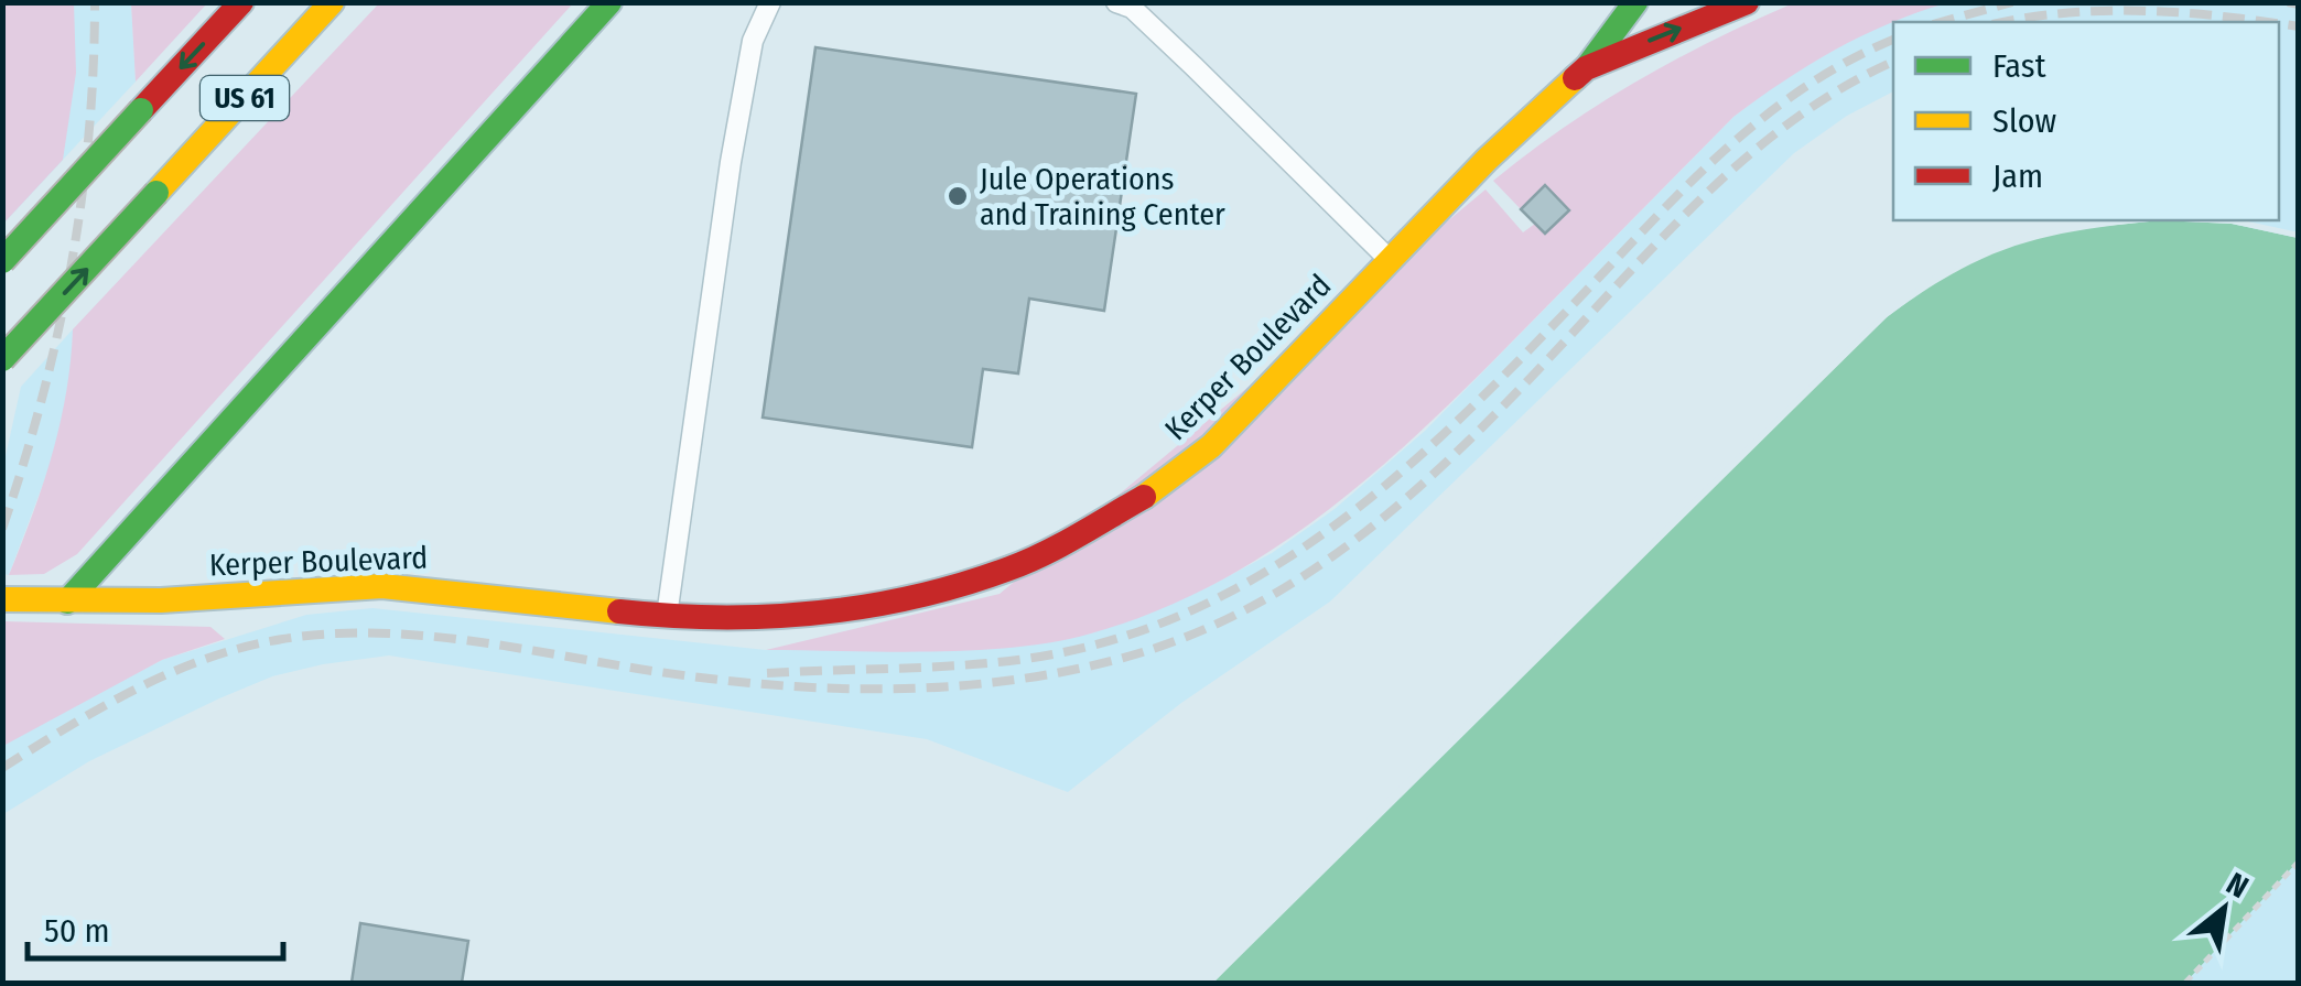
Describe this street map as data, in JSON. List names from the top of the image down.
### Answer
{
  "streets": {
    "main road": ["US 61", "Kerper Boulevard"]
  },
  "places": ["Jule Operations and Training Center"],
  "legend": ["Fast", "Slow", "Jam"],
  "scale_bar": "50 m",
  "north": "top right"
}
